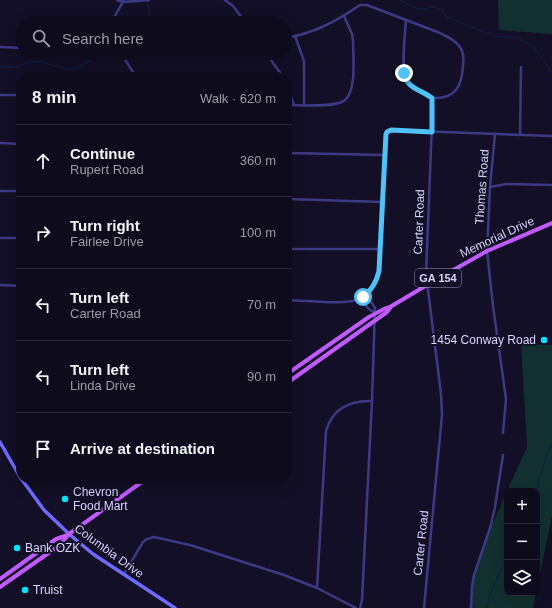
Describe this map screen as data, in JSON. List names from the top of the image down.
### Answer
{
  "streets": {
    "main road": ["Memorial Drive", "GA 154", "Columbia Drive"],
    "street": ["Thomas Road", "Carter Road"]
  },
  "crossings": [
    ["Thomas Road", "Memorial Drive"],
    ["Carter Road", "Memorial Drive"]
  ],
  "places": [
    "1454 Conway Road",
    "Chevron Food Mart",
    "Bank OZK",
    "Truist"
  ],
  "page": {
    "search": "Search here",
    "heading": ["8 min", "Walk · 620 m"],
    "list": [
      ["Continue", "Rupert Road", "360 m"],
      ["Turn right", "Fairlee Drive", "100 m"],
      ["Turn left", "Carter Road", "70 m"],
      ["Turn left", "Linda Drive", "90 m"],
      "Arrive at destination"
    ],
    "map_buttons": ["+", "−"]
  }
}
